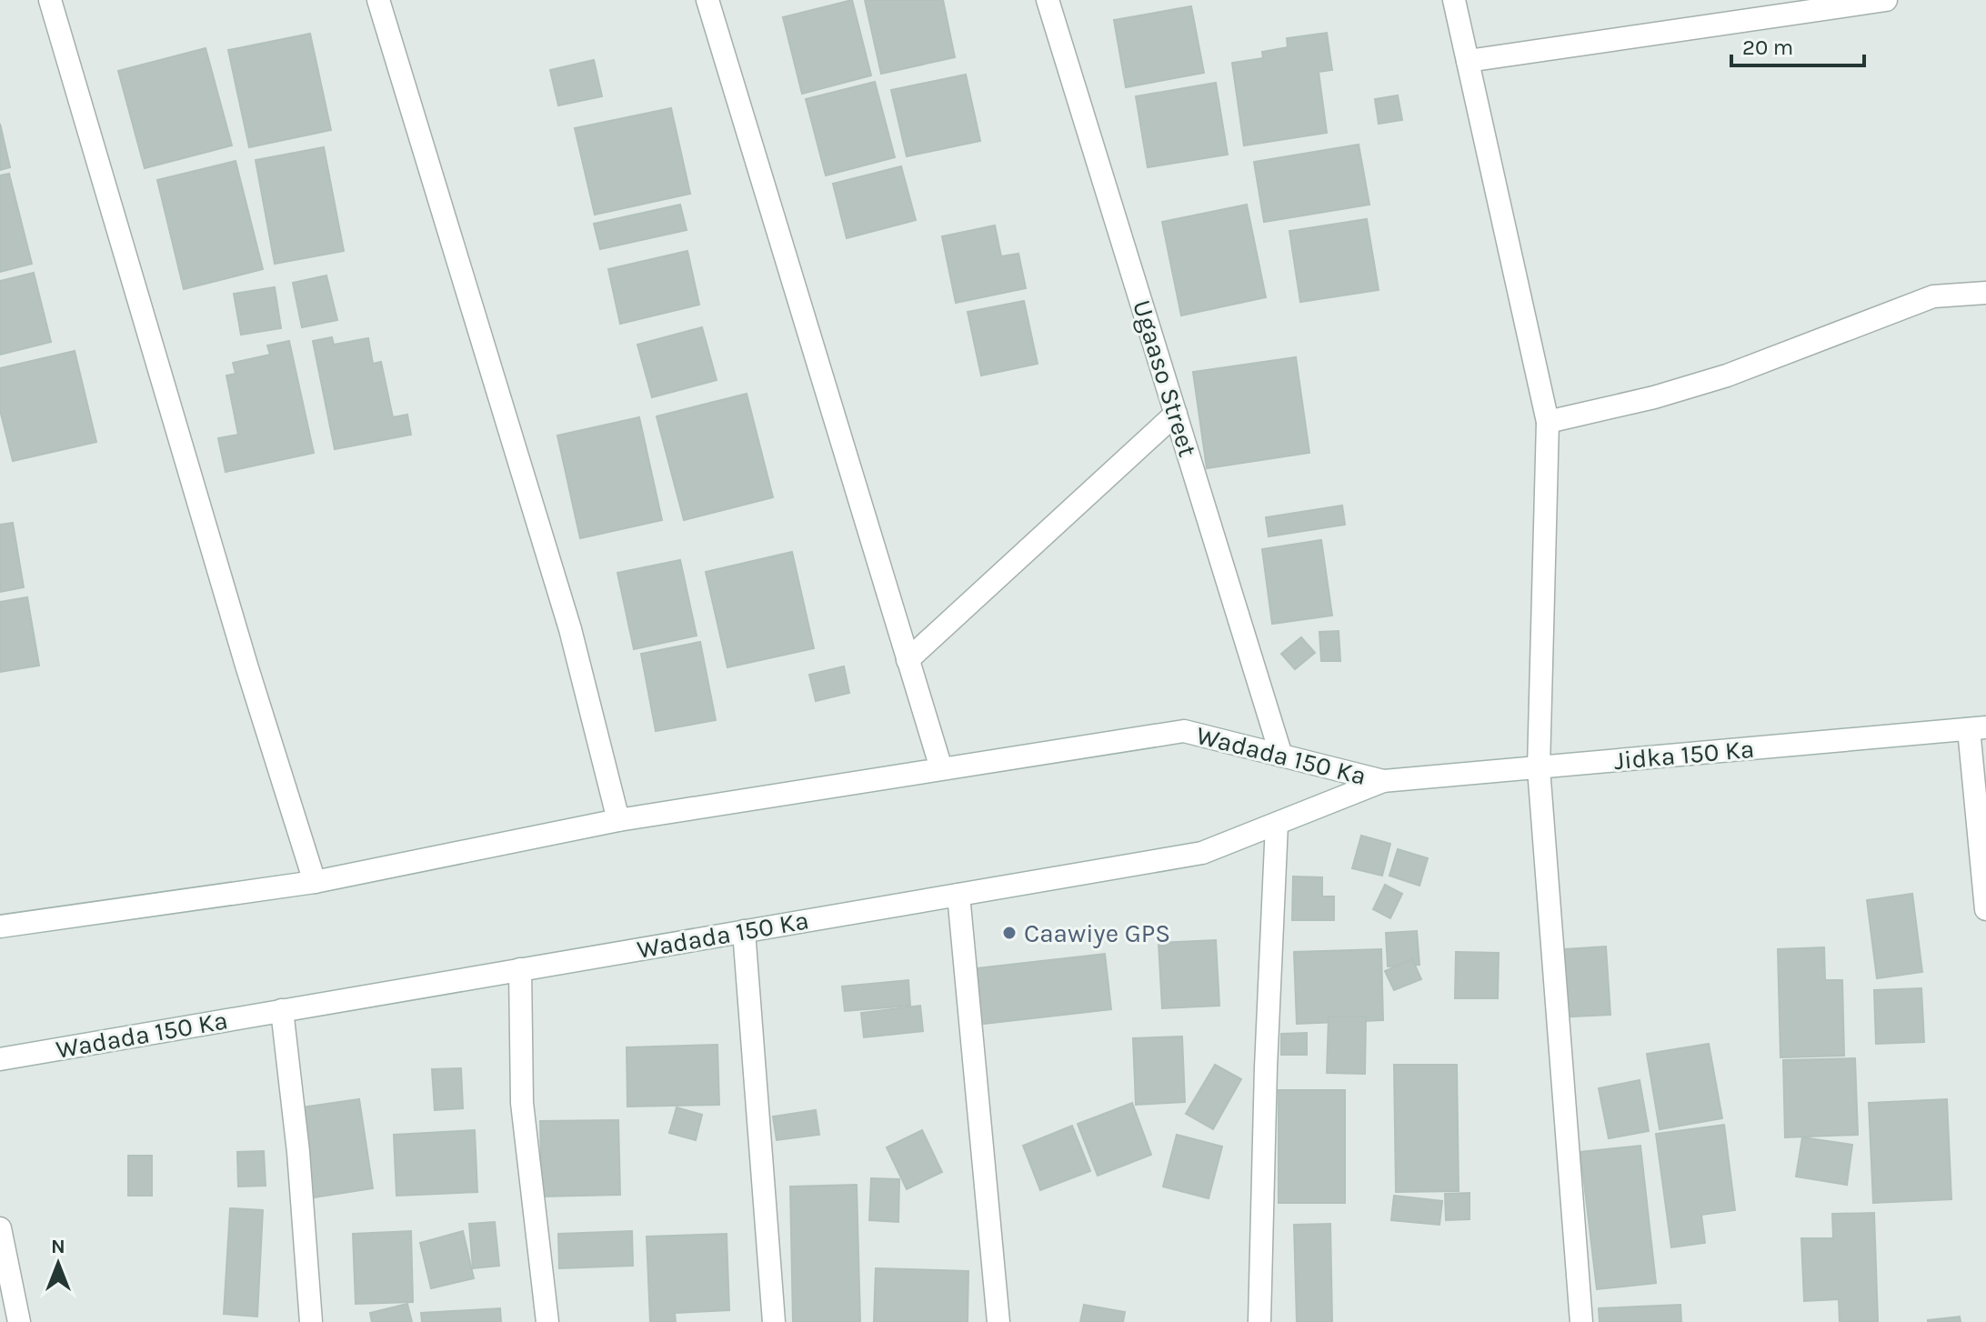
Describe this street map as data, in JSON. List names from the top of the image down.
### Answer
{
  "streets": {
    "street": ["Ugaaso Street", "Jidka 150 Ka", "Wadada 150 Ka"]
  },
  "crossings": [
    ["Ugaaso Street", "Wadada 150 Ka"],
    ["Jidka 150 Ka", "Wadada 150 Ka"]
  ],
  "places": ["Caawiye GPS"],
  "scale_bar": "20 m",
  "north": "top"
}
